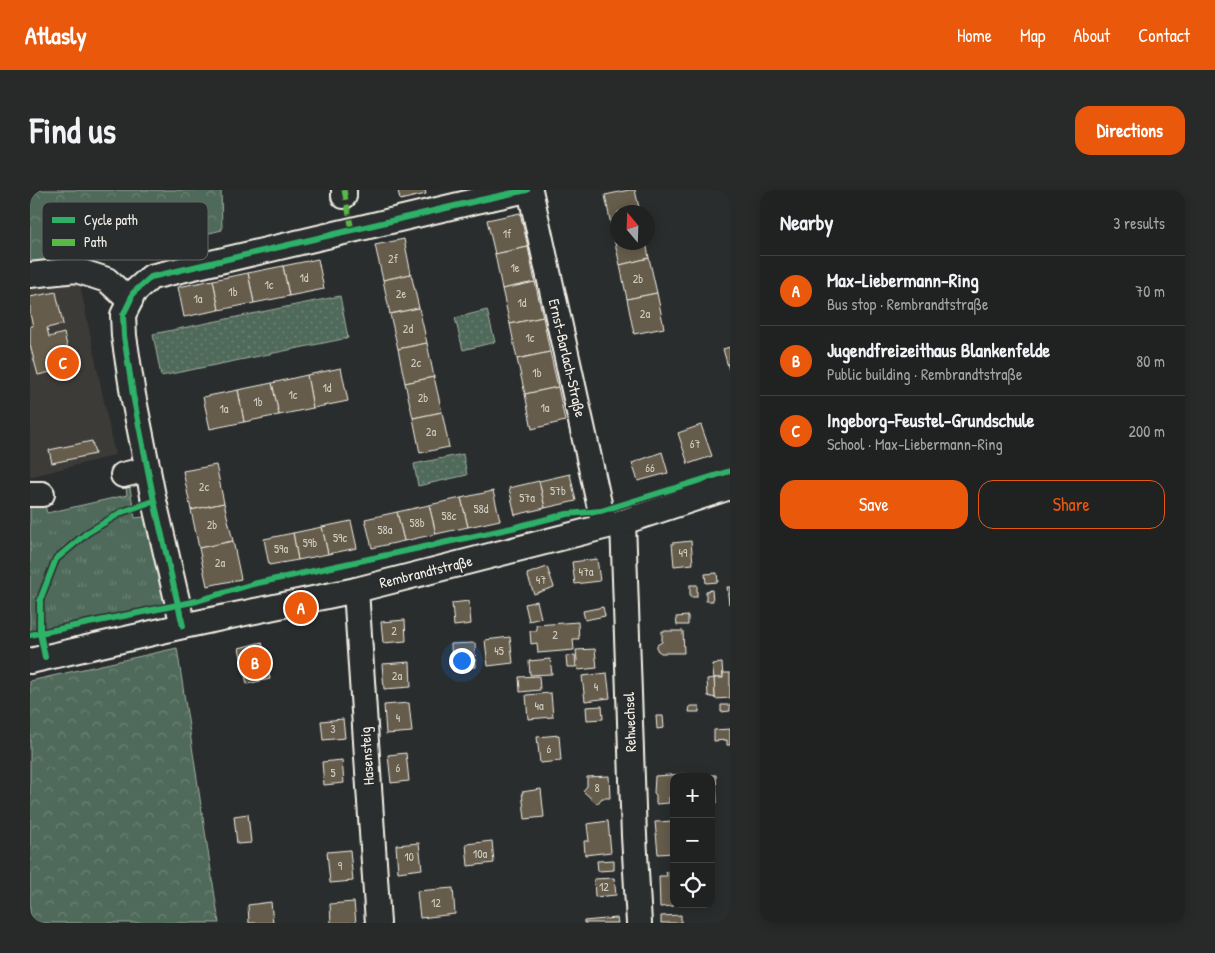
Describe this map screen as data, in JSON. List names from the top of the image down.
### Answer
{
  "streets": {
    "street": [
      "Ernst-Barlach-Straße",
      "Rembrandtstraße",
      "Rehwechsel",
      "Hasensteig"
    ]
  },
  "crossings": [
    ["Ernst-Barlach-Straße", "Rembrandtstraße"],
    ["Ernst-Barlach-Straße", "Rehwechsel"],
    ["Rembrandtstraße", "Rehwechsel"],
    ["Rembrandtstraße", "Hasensteig"]
  ],
  "house_numbers": [
    "1f",
    "2f",
    "1e",
    "1d",
    "2b",
    "1c",
    "1b",
    "2e",
    "1a",
    "1d",
    "2a",
    "2d",
    "1c",
    "2c",
    "1b",
    "1d",
    "1c",
    "2b",
    "1b",
    "1a",
    "1a",
    "2a",
    "67",
    "66",
    "2c",
    "57b",
    "57a",
    "58d",
    "58c",
    "58b",
    "2b",
    "58a",
    "59c",
    "59b",
    "59a",
    "49",
    "2a",
    "47a",
    "47",
    "2",
    "2",
    "45",
    "2a",
    "4",
    "4a",
    "4",
    "3",
    "6",
    "6",
    "5",
    "8",
    "10a",
    "10",
    "9",
    "12",
    "12"
  ],
  "legend": ["Cycle path", "Path"],
  "north": "top",
  "page": {
    "header": "Atlasly",
    "nav": [
      "Home",
      "Map",
      "About",
      "Contact"
    ],
    "buttons": [
      "Directions",
      ["Save", "Share"]
    ],
    "title": "Find us",
    "heading": ["Nearby", "3 results"],
    "list": [
      {
        "mark": "A",
        "name": "Max-Liebermann-Ring",
        "note": "Bus stop · Rembrandtstraße",
        "value": "70 m"
      },
      {
        "mark": "B",
        "name": "Jugendfreizeithaus Blankenfelde",
        "note": "Public building · Rembrandtstraße",
        "value": "80 m"
      },
      {
        "mark": "C",
        "name": "Ingeborg-Feustel-Grundschule",
        "note": "School · Max-Liebermann-Ring",
        "value": "200 m"
      }
    ],
    "pins": ["C", "A", "B"],
    "map_buttons": ["+", "−"]
  }
}
